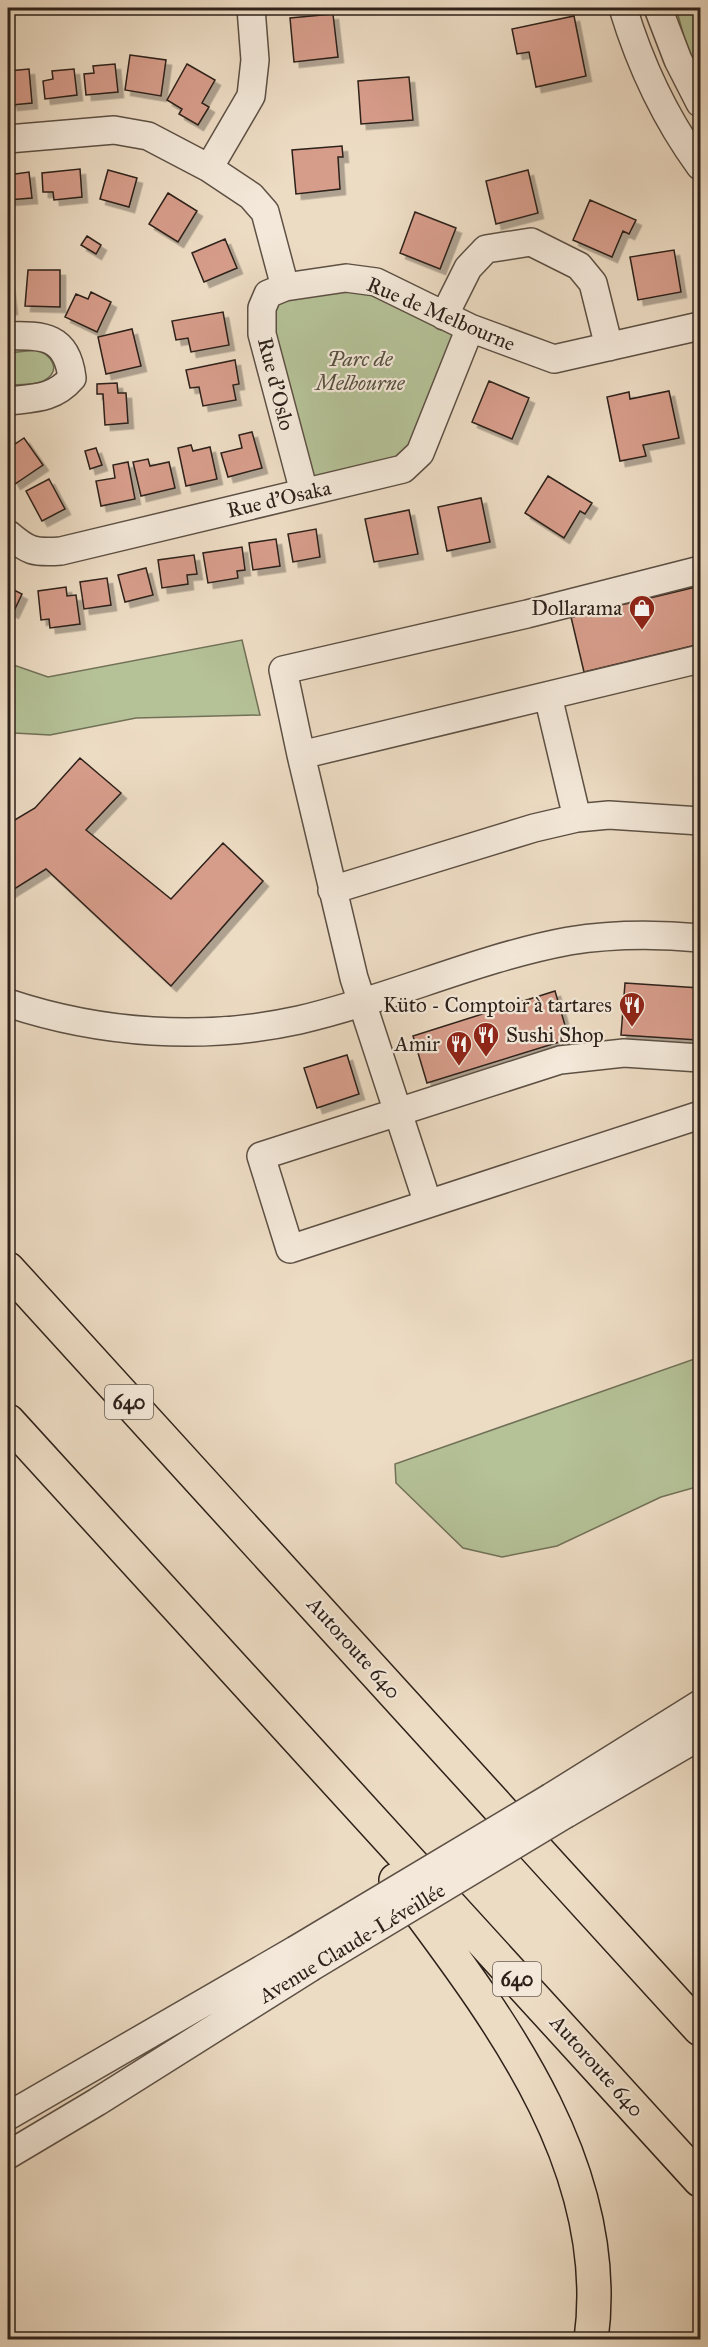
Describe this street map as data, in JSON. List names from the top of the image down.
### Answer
{
  "streets": {
    "highway": ["640", "Autoroute 640"],
    "street": [
      "Rue de Melbourne",
      "Rue d'Oslo",
      "Rue d'Osaka",
      "Avenue Claude-Léveillée"
    ]
  },
  "crossings": [
    ["Rue de Melbourne", "Rue d'Oslo"],
    ["Rue de Melbourne", "Rue d'Osaka"],
    ["Rue d'Oslo", "Rue d'Osaka"]
  ],
  "parks": ["Parc de Melbourne"],
  "places": {
    "shop": ["Dollarama"],
    "restaurant": ["Küto - Comptoir à tartares", "Sushi Shop", "Amir"]
  }
}
